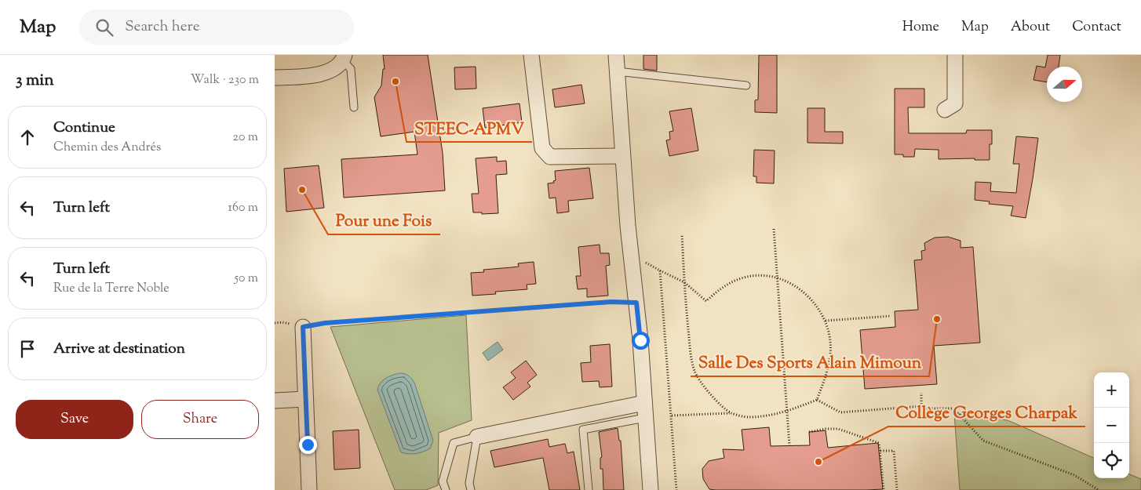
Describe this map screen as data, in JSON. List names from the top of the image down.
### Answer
{
  "places": [
    "STEEC-APMV",
    "Pour une Fois",
    "Salle Des Sports Alain Mimoun",
    "Collège Georges Charpak"
  ],
  "north": "right",
  "page": {
    "header": "Map",
    "search": "Search here",
    "nav": [
      "Home",
      "Map",
      "About",
      "Contact"
    ],
    "heading": ["3 min", "Walk · 230 m"],
    "list": [
      ["Continue", "Chemin des Andrés", "20 m"],
      ["Turn left", "160 m"],
      ["Turn left", "Rue de la Terre Noble", "50 m"],
      "Arrive at destination"
    ],
    "map_buttons": ["+", "−"],
    "buttons": ["Save", "Share"]
  }
}
